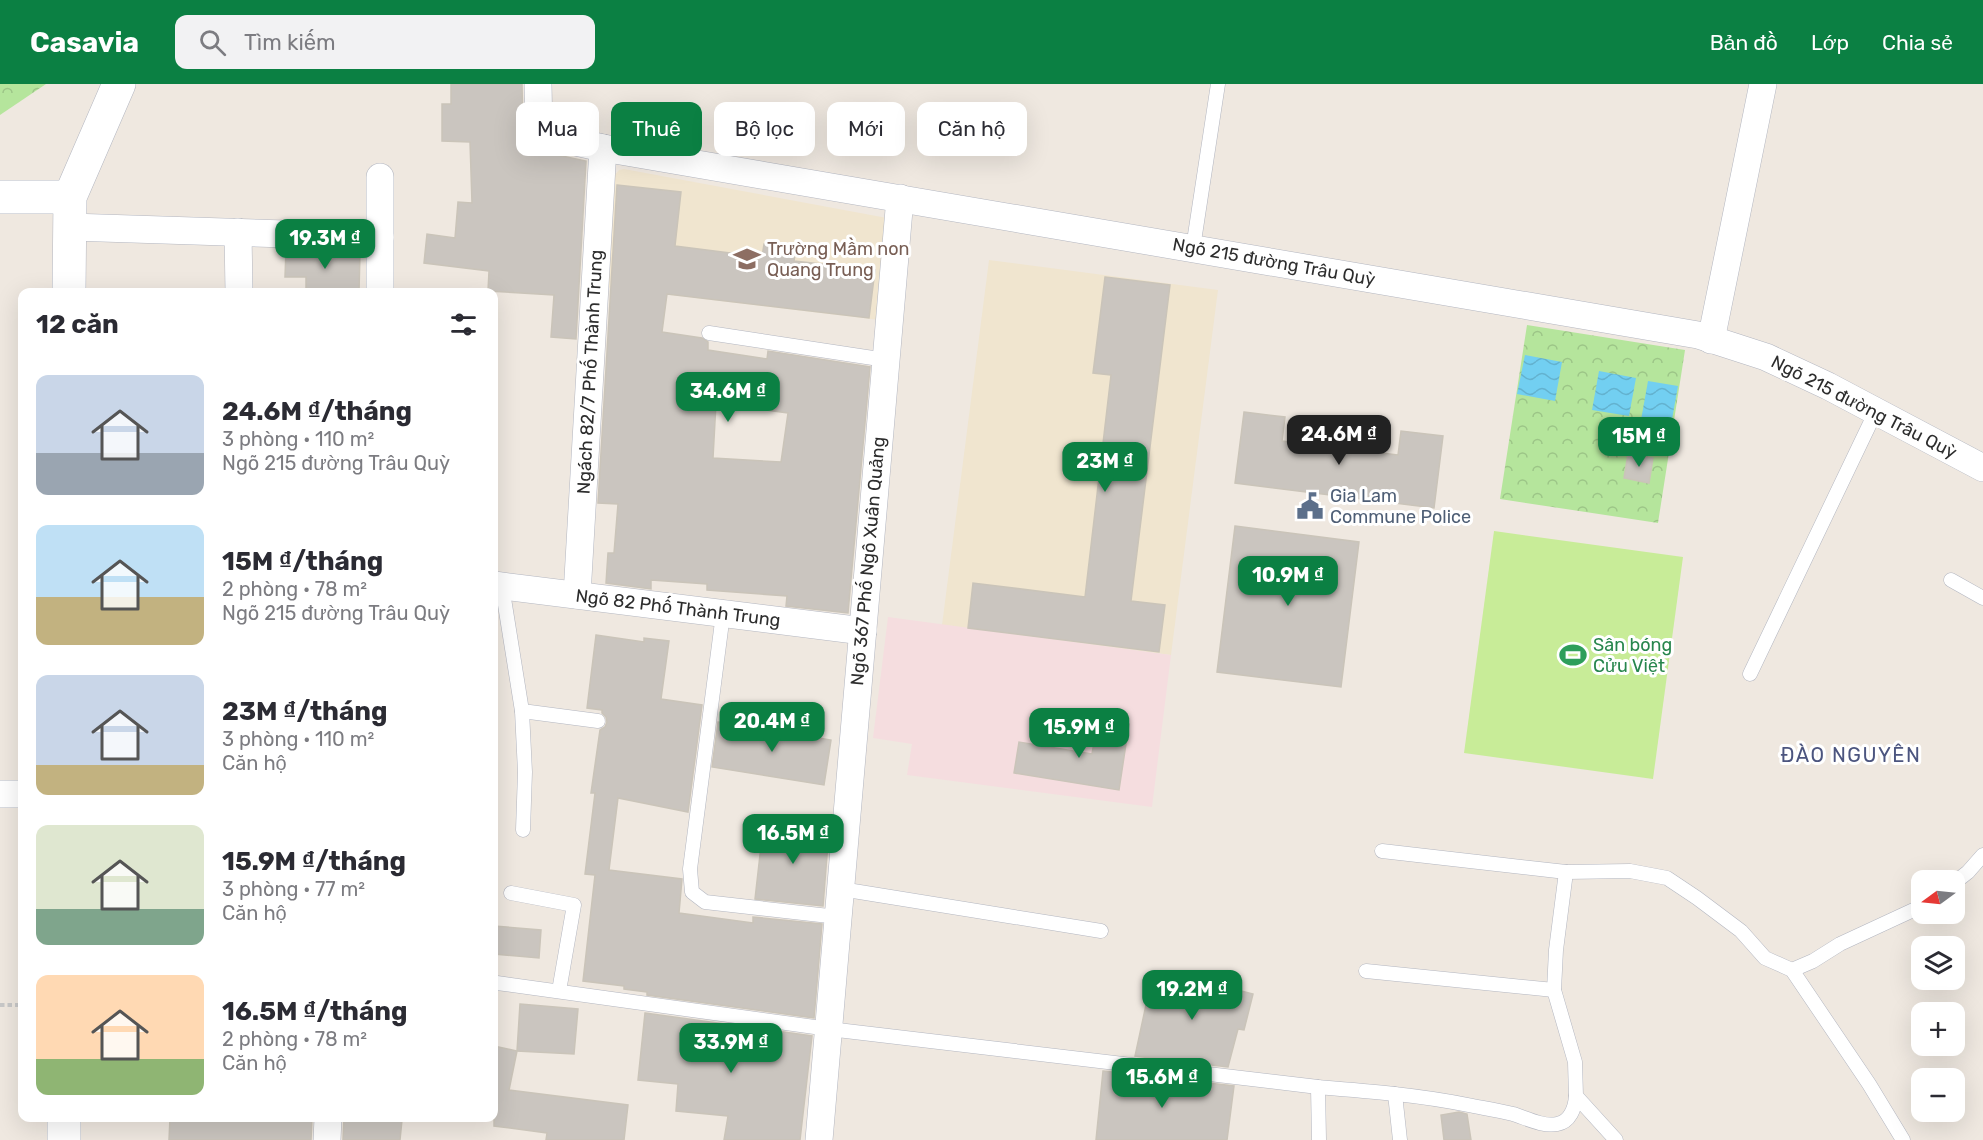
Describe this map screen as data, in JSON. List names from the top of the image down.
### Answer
{
  "streets": {
    "street": [
      "Ngõ 215 đường Trâu Quỳ",
      "Ngách 82/7 Phố Thành Trung",
      "Ngõ 367 Phố Ngô Xuân Quảng",
      "Ngõ 82 Phố Thành Trung"
    ]
  },
  "crossings": [
    ["Ngõ 215 đường Trâu Quỳ", "Ngách 82/7 Phố Thành Trung"],
    ["Ngõ 215 đường Trâu Quỳ", "Ngõ 367 Phố Ngô Xuân Quảng"],
    ["Ngách 82/7 Phố Thành Trung", "Ngõ 82 Phố Thành Trung"],
    ["Ngõ 367 Phố Ngô Xuân Quảng", "Ngõ 82 Phố Thành Trung"]
  ],
  "districts": ["ĐÀO NGUYÊN"],
  "places": {
    "school or university": ["Trường Mầm non Quang Trung"],
    "public building": ["Gia Lam Commune Police"],
    "sports": ["Sân bóng Cửu Việt"]
  },
  "north": "left",
  "page": {
    "header": "Casavia",
    "search": "Tìm kiếm",
    "nav": ["Bản đồ", "Lớp", "Chia sẻ"],
    "chip": [
      "Mua",
      "Thuê",
      "Bộ lọc",
      "Mới",
      "Căn hộ"
    ],
    "price": [
      "19.3M ₫",
      "34.6M ₫",
      "24.6M ₫",
      "15M ₫",
      "23M ₫",
      "10.9M ₫",
      "20.4M ₫",
      "15.9M ₫",
      "16.5M ₫",
      "19.2M ₫",
      "33.9M ₫",
      "15.6M ₫"
    ],
    "heading": "12 căn",
    "list": [
      {
        "name": "24.6M ₫/tháng",
        "note": "3 phòng · 110 m² · Ngõ 215 đường Trâu Quỳ"
      },
      {
        "name": "15M ₫/tháng",
        "note": "2 phòng · 78 m² · Ngõ 215 đường Trâu Quỳ"
      },
      {
        "name": "23M ₫/tháng",
        "note": "3 phòng · 110 m² · Căn hộ"
      },
      {
        "name": "15.9M ₫/tháng",
        "note": "3 phòng · 77 m² · Căn hộ"
      },
      {
        "name": "16.5M ₫/tháng",
        "note": "2 phòng · 78 m² · Căn hộ"
      }
    ],
    "map_buttons": ["+", "−"]
  }
}
